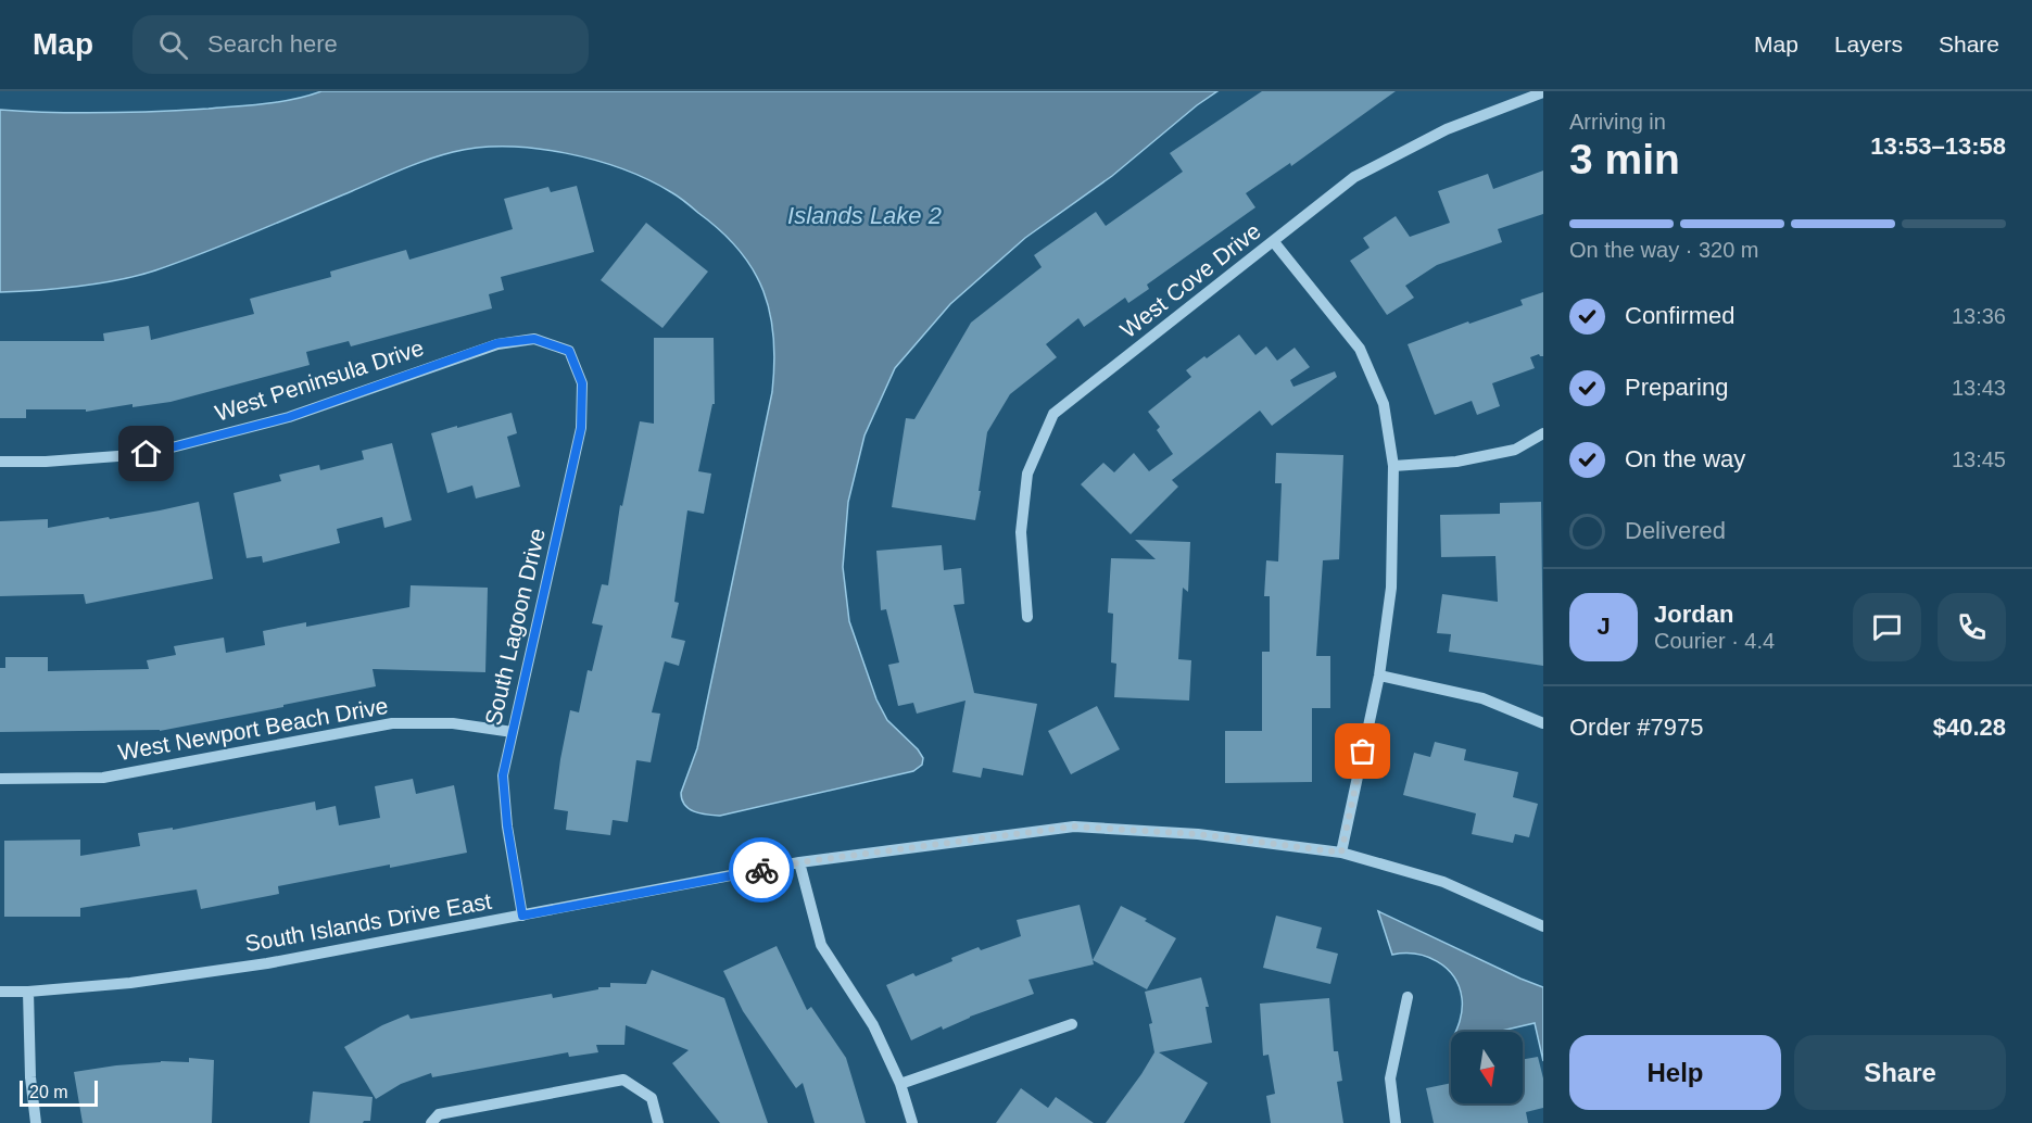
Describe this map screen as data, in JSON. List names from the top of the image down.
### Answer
{
  "streets": {
    "street": [
      "West Cove Drive",
      "West Peninsula Drive",
      "South Lagoon Drive",
      "West Newport Beach Drive",
      "South Islands Drive East"
    ]
  },
  "crossings": [
    ["West Peninsula Drive", "South Lagoon Drive"],
    ["South Lagoon Drive", "West Newport Beach Drive"],
    ["South Lagoon Drive", "South Islands Drive East"]
  ],
  "water": ["Islands Lake 2"],
  "scale_bar": "20 m",
  "north": "bottom",
  "page": {
    "header": "Map",
    "search": "Search here",
    "nav": ["Map", "Layers", "Share"],
    "heading": ["3 min", "Arriving in", "13:53–13:58"],
    "panel": [
      "Jordan",
      "Courier · 4.4",
      "Order #7975",
      "$40.28"
    ],
    "bar": "On the way · 320 m",
    "list": [
      ["Confirmed", "13:36"],
      ["Preparing", "13:43"],
      ["On the way", "13:45"],
      "Delivered"
    ],
    "round": "J",
    "buttons": ["Help", "Share"],
    "scale": "20 m"
  }
}
